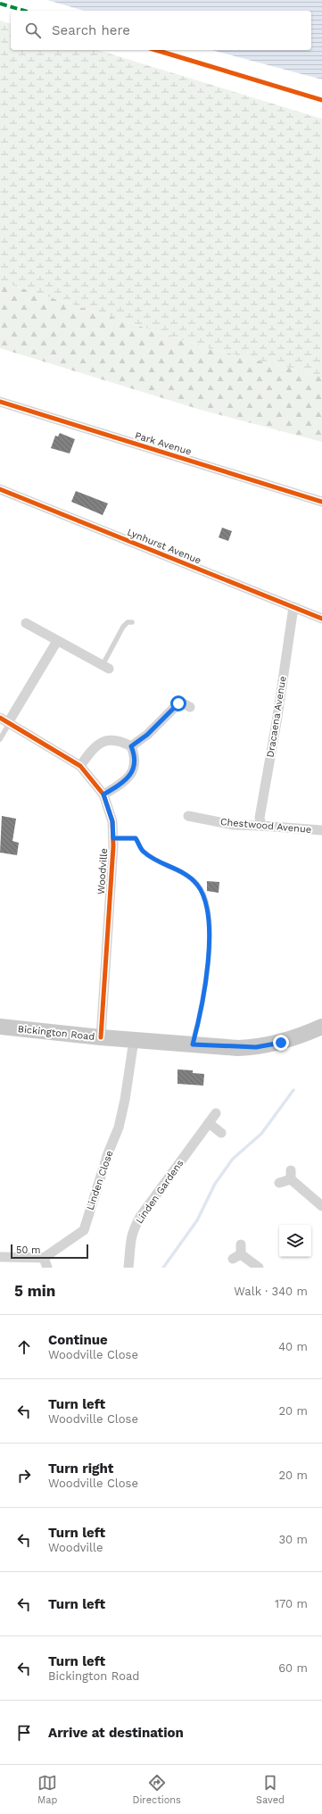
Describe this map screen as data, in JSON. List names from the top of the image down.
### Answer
{
  "streets": {
    "main road": ["Bickington Road"],
    "street": [
      "Park Avenue",
      "Lynhurst Avenue",
      "Dracaena Avenue",
      "Chestwood Avenue",
      "Woodville",
      "Linden Close",
      "Linden Gardens"
    ]
  },
  "crossings": [
    ["Lynhurst Avenue", "Dracaena Avenue"],
    ["Dracaena Avenue", "Chestwood Avenue"],
    ["Woodville", "Bickington Road"],
    ["Bickington Road", "Linden Close"]
  ],
  "scale_bar": "50 m",
  "page": {
    "search": "Search here",
    "scale": "50 m",
    "heading": ["5 min", "Walk · 340 m"],
    "list": [
      ["Continue", "Woodville Close", "40 m"],
      ["Turn left", "Woodville Close", "20 m"],
      ["Turn right", "Woodville Close", "20 m"],
      ["Turn left", "Woodville", "30 m"],
      ["Turn left", "170 m"],
      ["Turn left", "Bickington Road", "60 m"],
      "Arrive at destination"
    ],
    "nav": ["Map", "Directions", "Saved"]
  }
}
